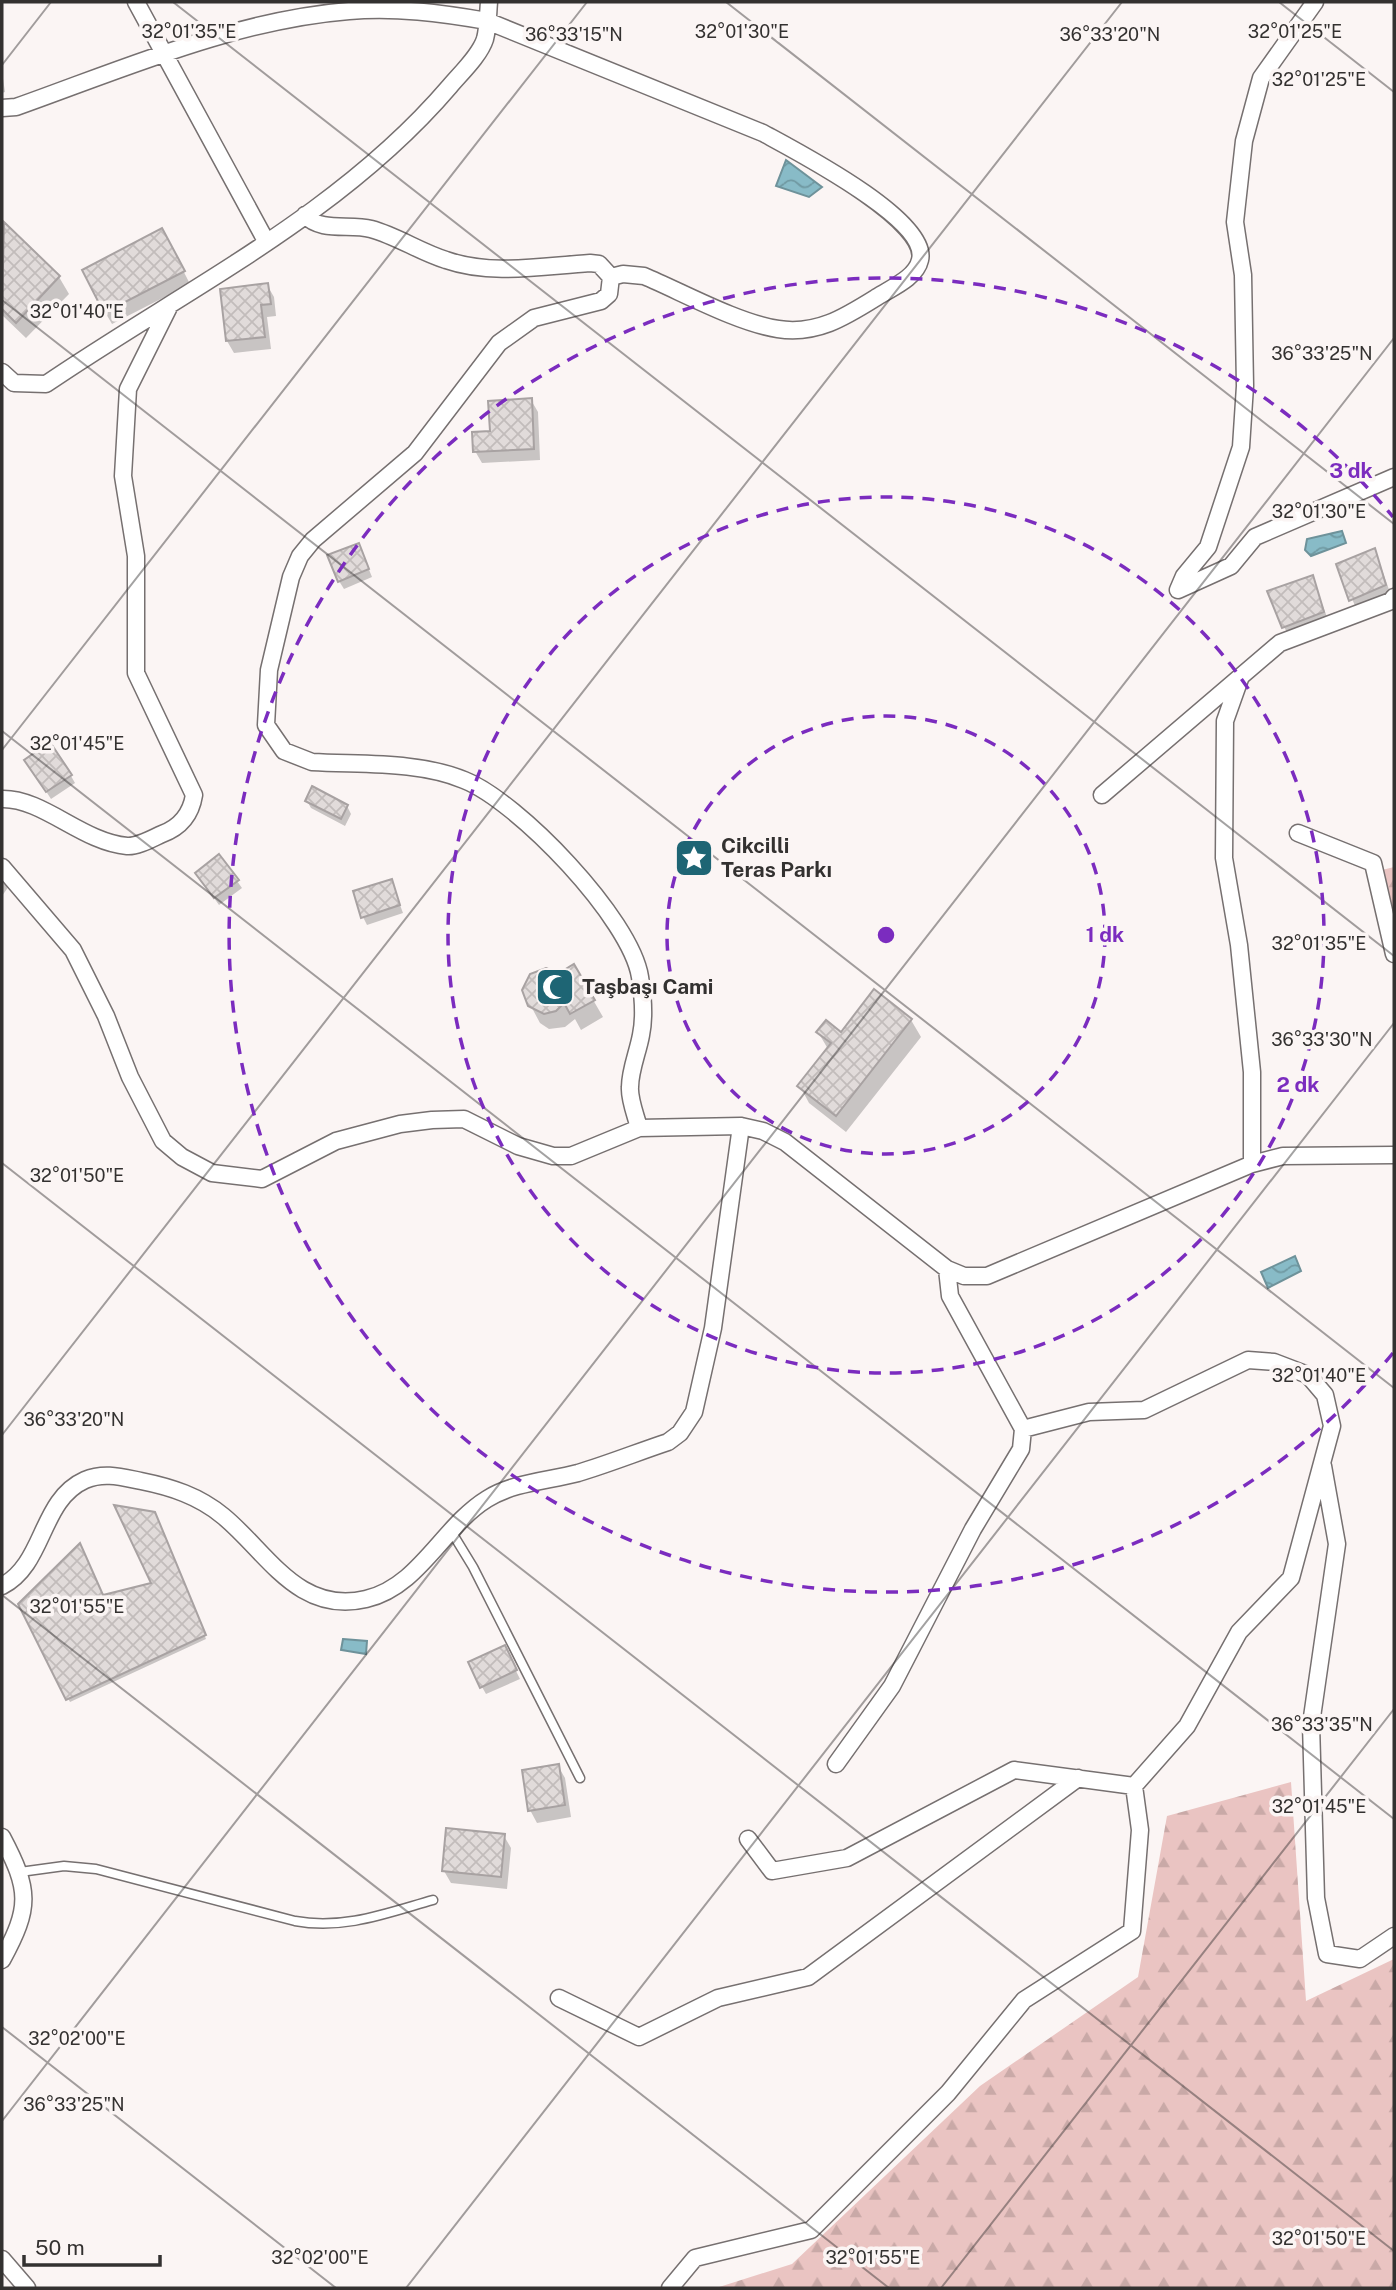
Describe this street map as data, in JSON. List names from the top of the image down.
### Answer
{
  "places": {
    "place": ["Cikcilli Teras Parkı"],
    "mosque": ["Taşbaşı Cami"]
  },
  "scale_bar": "50 m",
  "coordinates": [
    "32°01'25\"E",
    "32°01'35\"E",
    "32°01'30\"E",
    "36°33'20\"N",
    "36°33'15\"N",
    "32°01'40\"E",
    "36°33'25\"N",
    "32°01'45\"E",
    "36°33'30\"N",
    "32°01'50\"E",
    "32°01'55\"E",
    "36°33'35\"N",
    "32°02'00\"E"
  ],
  "rings": ["3 dk", "1 dk", "2 dk"]
}
